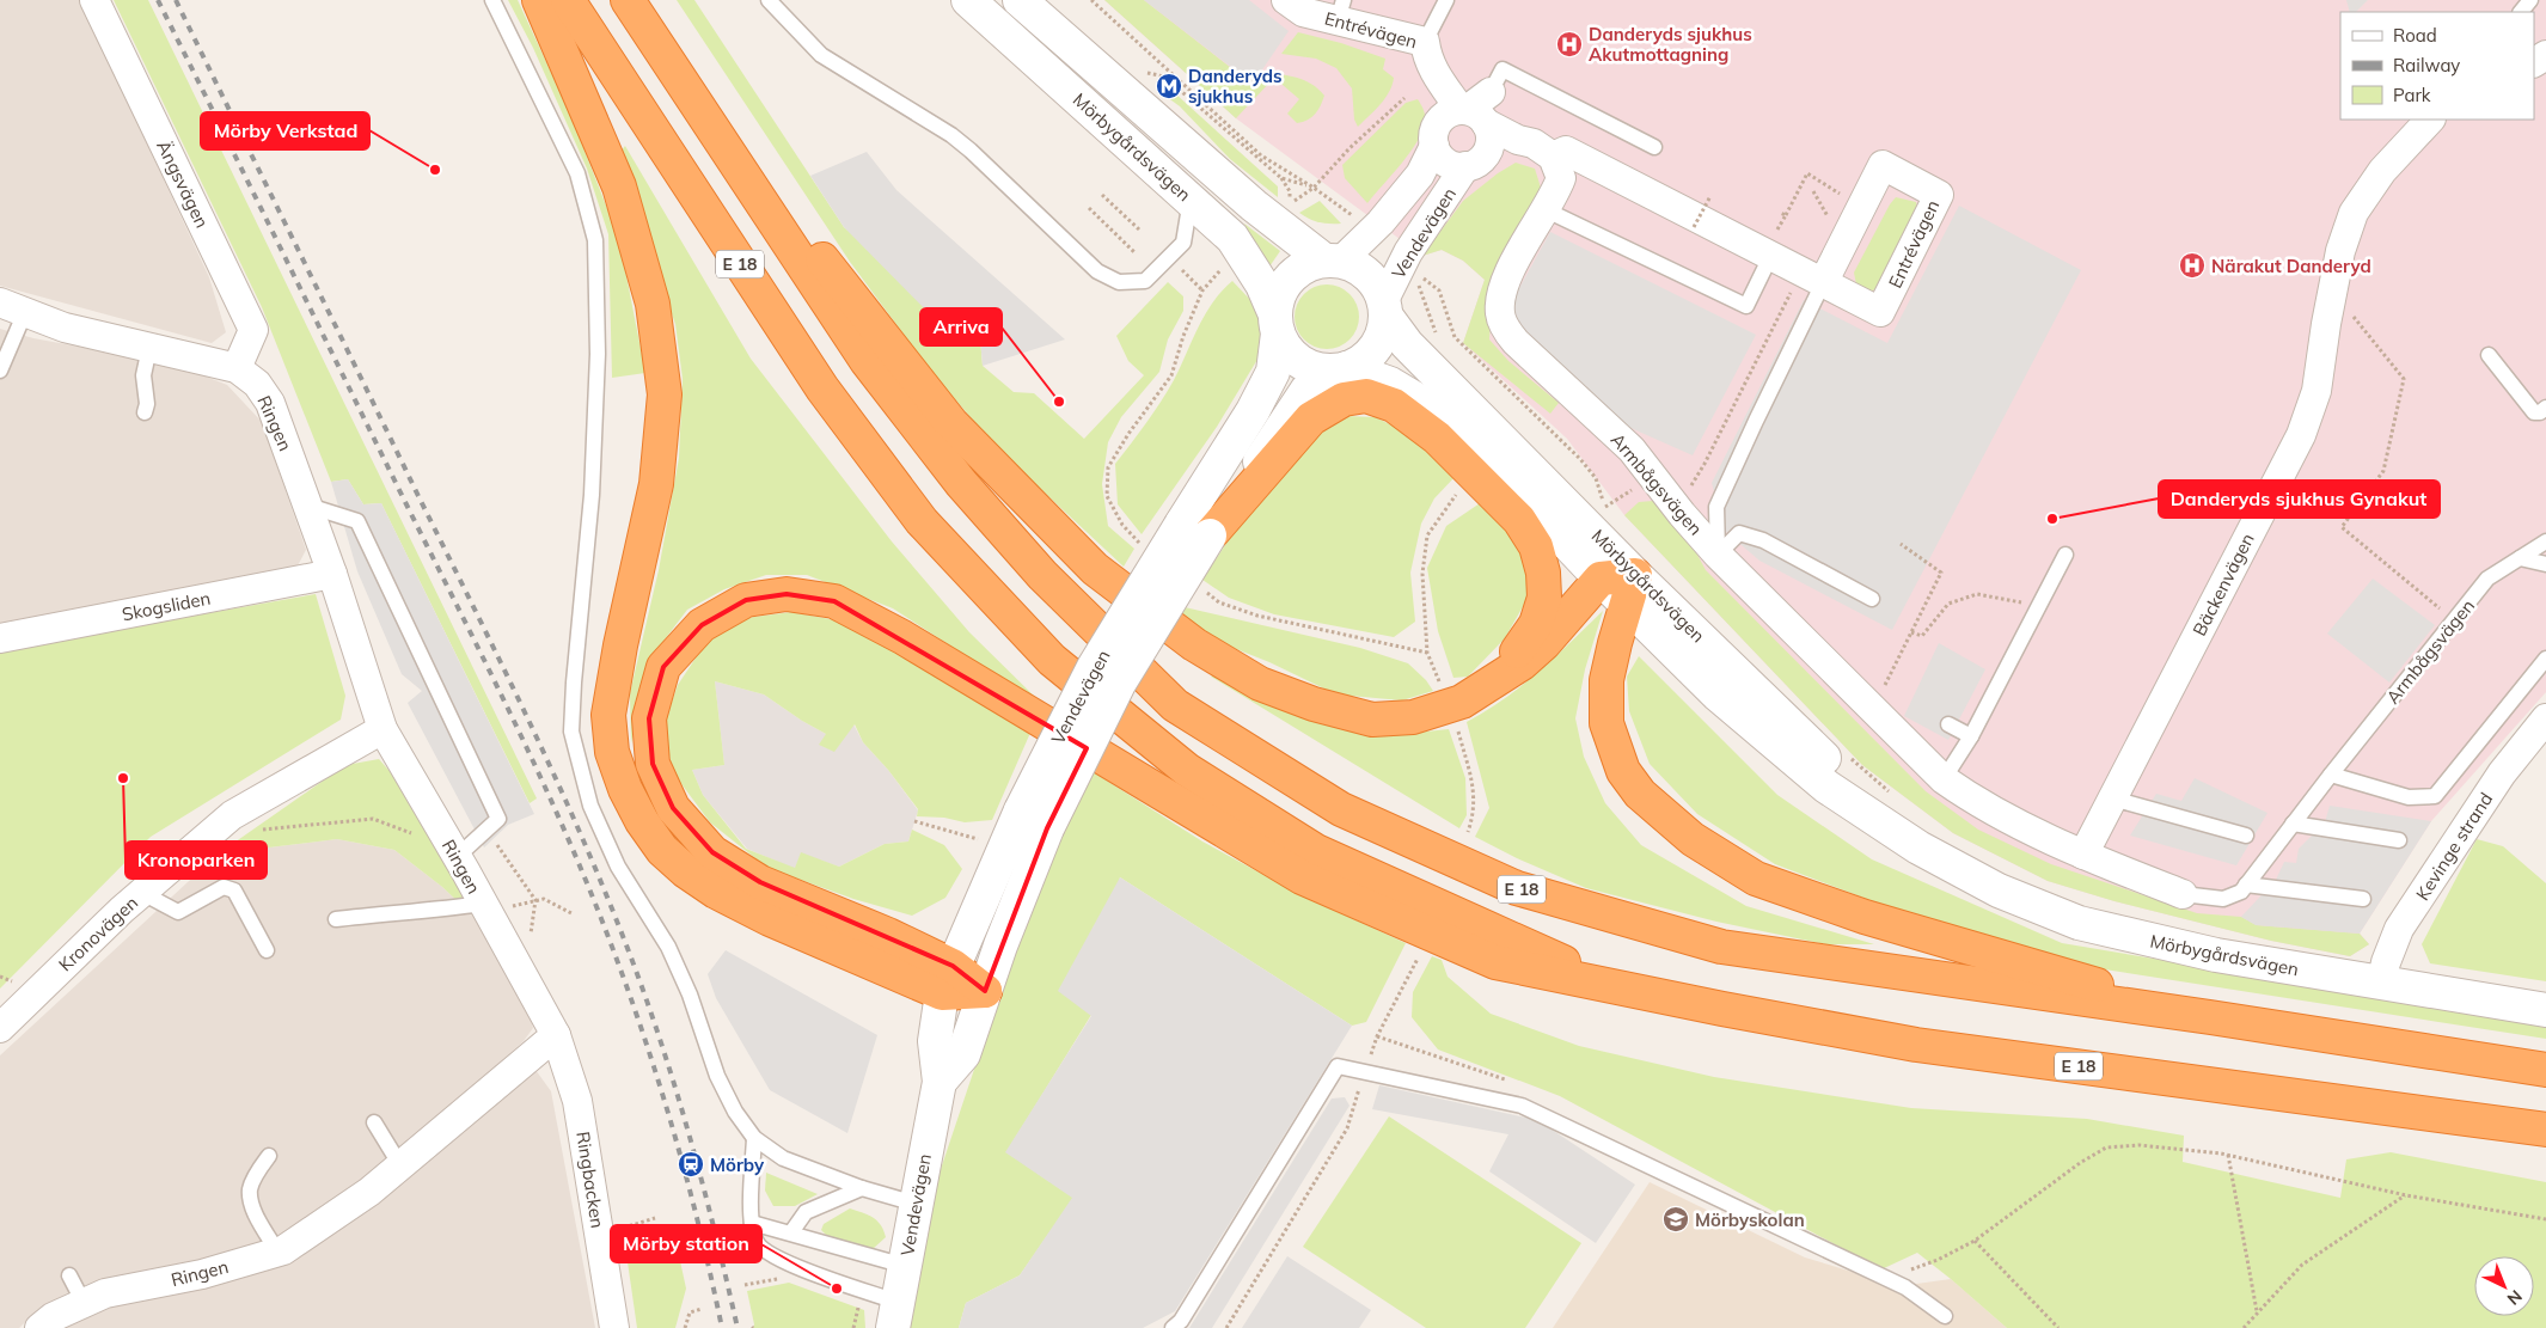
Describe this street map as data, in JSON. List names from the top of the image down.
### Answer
{
  "streets": {
    "highway": ["E 18"],
    "street": [
      "Entrévägen",
      "Mörbygårdsvägen",
      "Ängsvägen",
      "Vendevägen",
      "Ringen",
      "Armbågsvägen",
      "Bäckenvägen",
      "Skogsliden",
      "Kevinge strand",
      "Kronovägen",
      "Ringbacken"
    ]
  },
  "crossings": [
    ["Entrévägen", "Vendevägen"],
    ["Entrévägen", "Armbågsvägen"],
    ["Mörbygårdsvägen", "Vendevägen"],
    ["Mörbygårdsvägen", "Kevinge strand"],
    ["Ängsvägen", "Ringen"],
    ["Ringen", "Skogsliden"],
    ["Ringen", "Kronovägen"],
    ["Ringen", "Ringbacken"],
    ["Armbågsvägen", "Bäckenvägen"]
  ],
  "places": {
    "hospital": ["Danderyds sjukhus Akutmottagning", "Närakut Danderyd"],
    "metro station": ["Danderyds sjukhus"],
    "other": [
      "Mörby Verkstad",
      "Arriva",
      "Danderyds sjukhus Gynakut",
      "Kronoparken",
      "Mörby station"
    ],
    "station": ["Mörby"],
    "school or university": ["Mörbyskolan"]
  },
  "legend": ["Road", "Railway", "Park"],
  "north": "bottom right"
}
